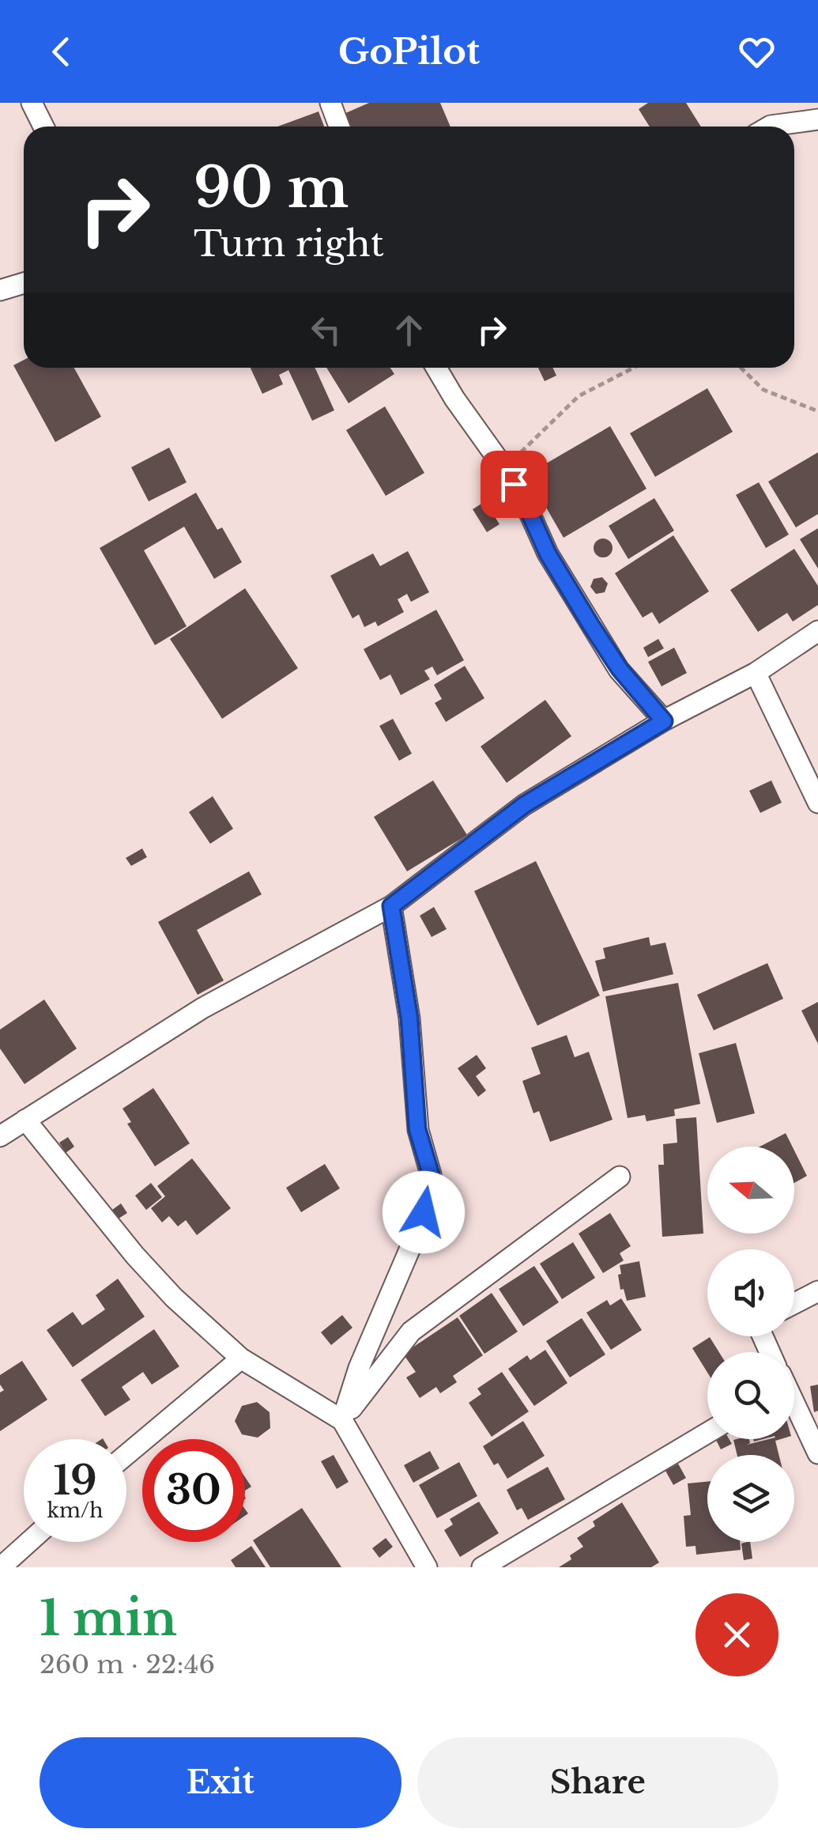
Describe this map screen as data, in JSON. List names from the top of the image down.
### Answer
{
  "north": "left",
  "page": {
    "header": "GoPilot",
    "turn": ["90 m", "Turn right"],
    "speed": "19 km/h",
    "limit": "30",
    "heading": ["1 min", "260 m · 22:46"],
    "buttons": ["Exit", "Share"]
  }
}
